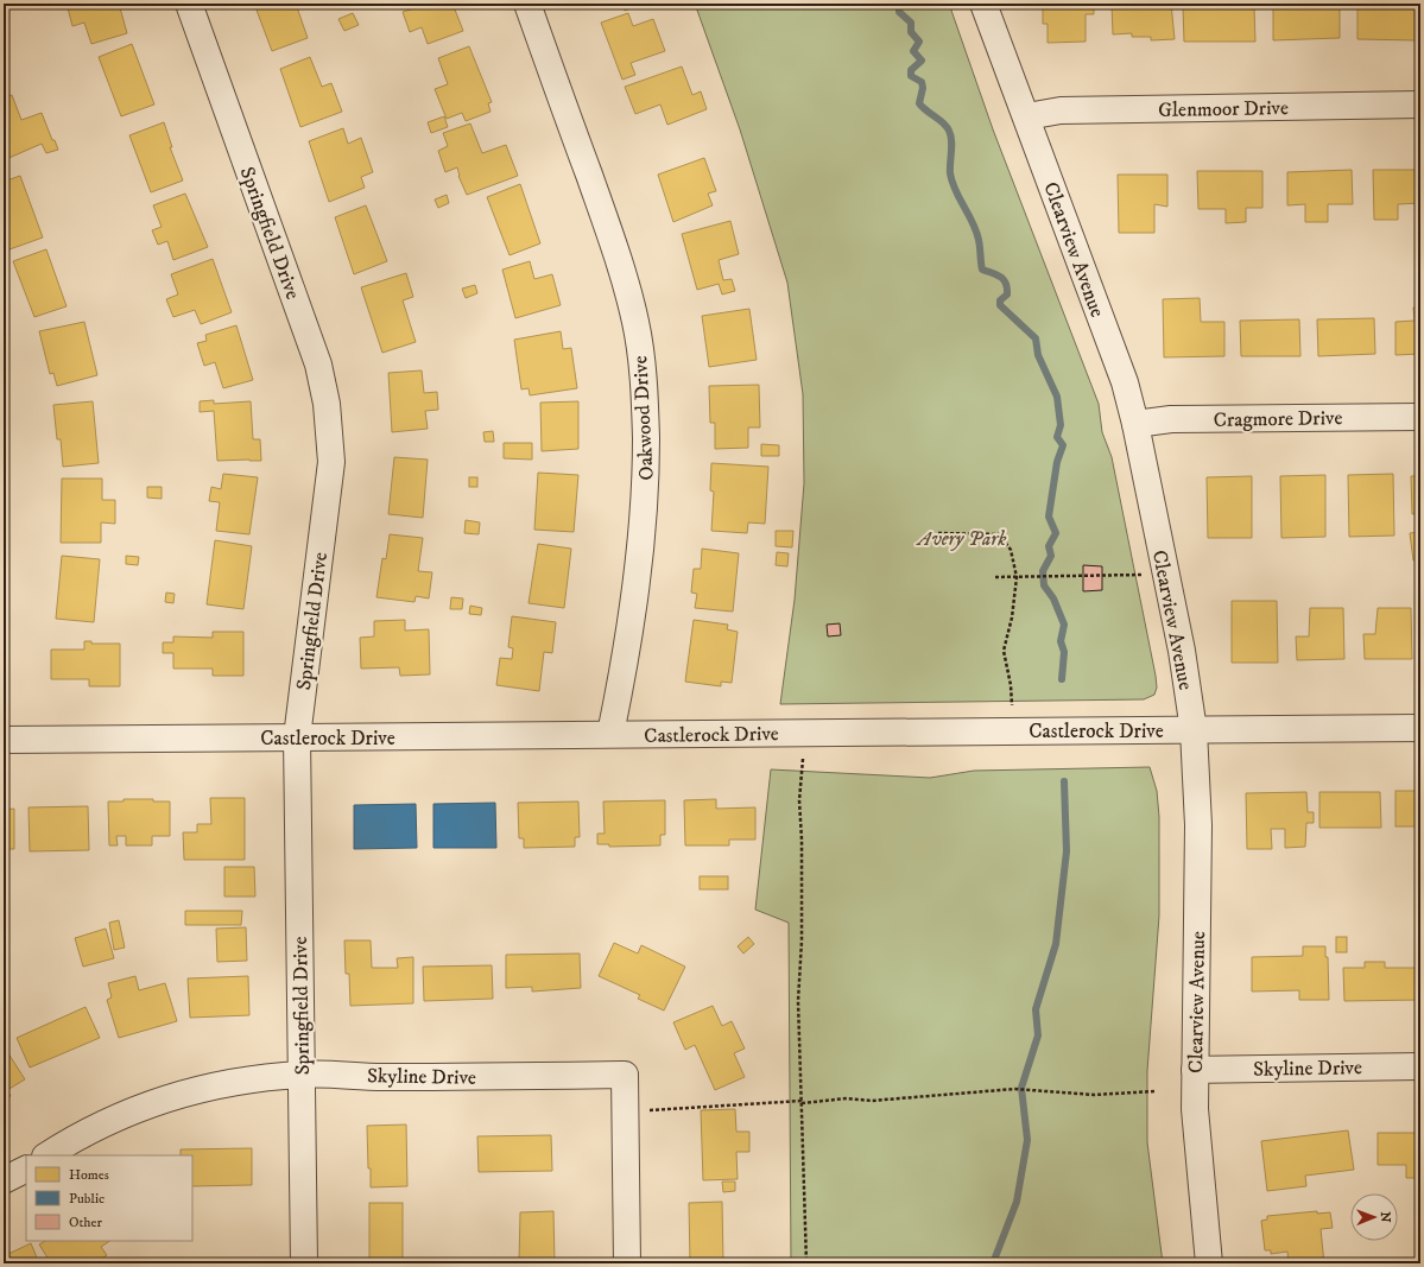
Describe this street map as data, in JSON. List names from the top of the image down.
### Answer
{
  "streets": {
    "street": [
      "Glenmoor Drive",
      "Springfield Drive",
      "Clearview Avenue",
      "Oakwood Drive",
      "Cragmore Drive",
      "Castlerock Drive",
      "Skyline Drive"
    ]
  },
  "crossings": [
    ["Glenmoor Drive", "Clearview Avenue"],
    ["Springfield Drive", "Castlerock Drive"],
    ["Springfield Drive", "Skyline Drive"],
    ["Clearview Avenue", "Cragmore Drive"],
    ["Clearview Avenue", "Castlerock Drive"],
    ["Clearview Avenue", "Skyline Drive"],
    ["Oakwood Drive", "Castlerock Drive"]
  ],
  "parks": ["Avery Park"],
  "legend": ["Homes", "Public", "Other"],
  "north": "right"
}
